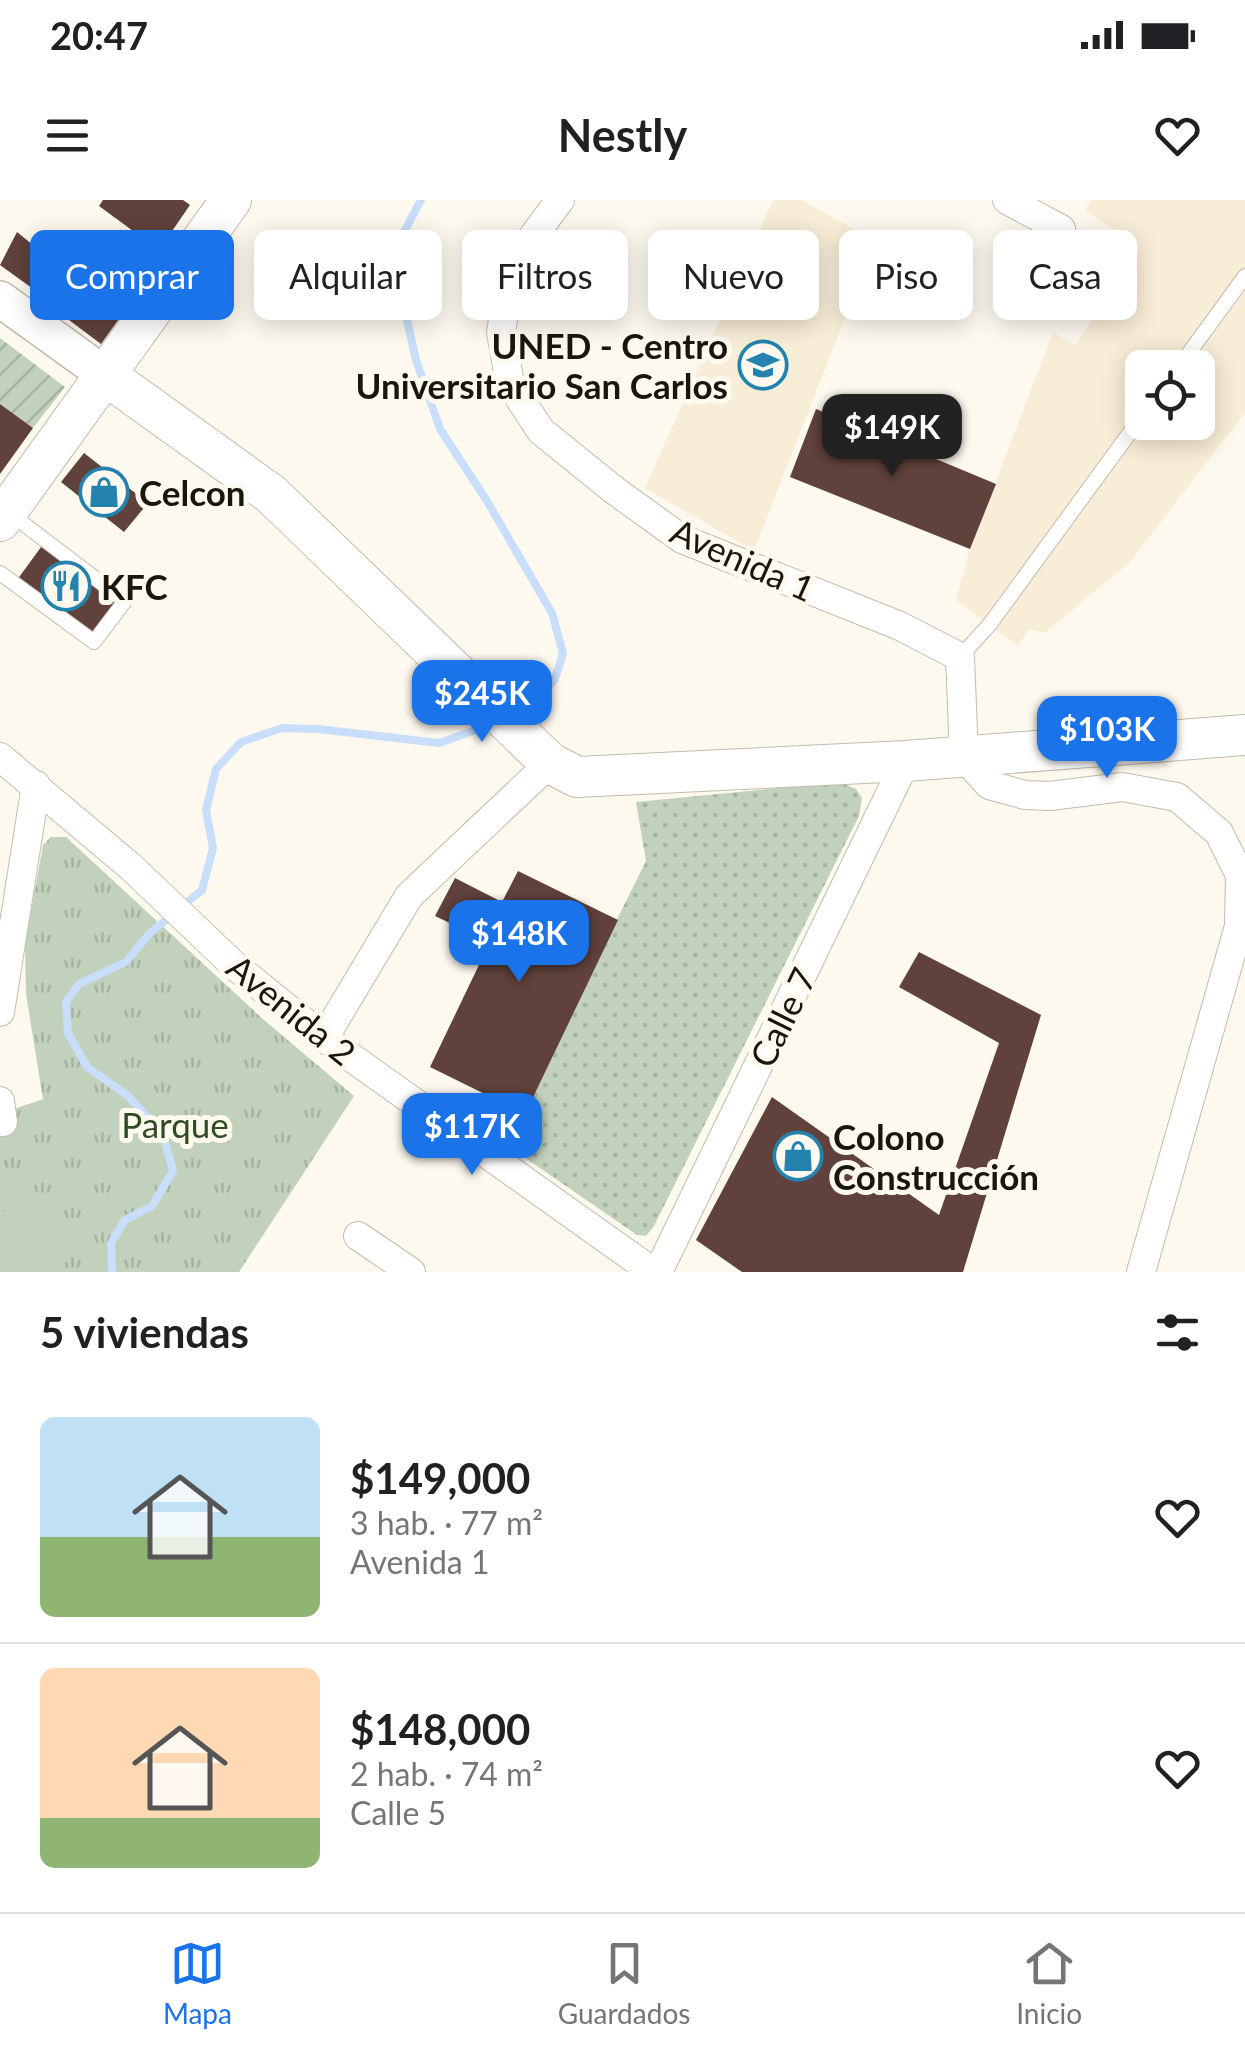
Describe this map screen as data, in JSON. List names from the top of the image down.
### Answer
{
  "streets": {
    "street": ["Avenida 1", "Avenida 2", "Calle 7"]
  },
  "crossings": [
    ["Avenida 2", "Calle 7"]
  ],
  "parks": ["Parque"],
  "places": {
    "school or university": ["UNED - Centro Universitario San Carlos"],
    "shop": ["Celcon", "Colono Construcción"],
    "restaurant": ["KFC"]
  },
  "page": {
    "status": "20:47",
    "header": "Nestly",
    "chip": [
      "Comprar",
      "Alquilar",
      "Filtros",
      "Nuevo",
      "Piso",
      "Casa"
    ],
    "price": [
      "$149K",
      "$245K",
      "$103K",
      "$148K",
      "$117K"
    ],
    "heading": "5 viviendas",
    "list": [
      {
        "name": "$149,000",
        "note": "3 hab. · 77 m² · Avenida 1"
      },
      {
        "name": "$148,000",
        "note": "2 hab. · 74 m² · Calle 5"
      }
    ],
    "tabs": ["Mapa", "Guardados", "Inicio"]
  }
}
